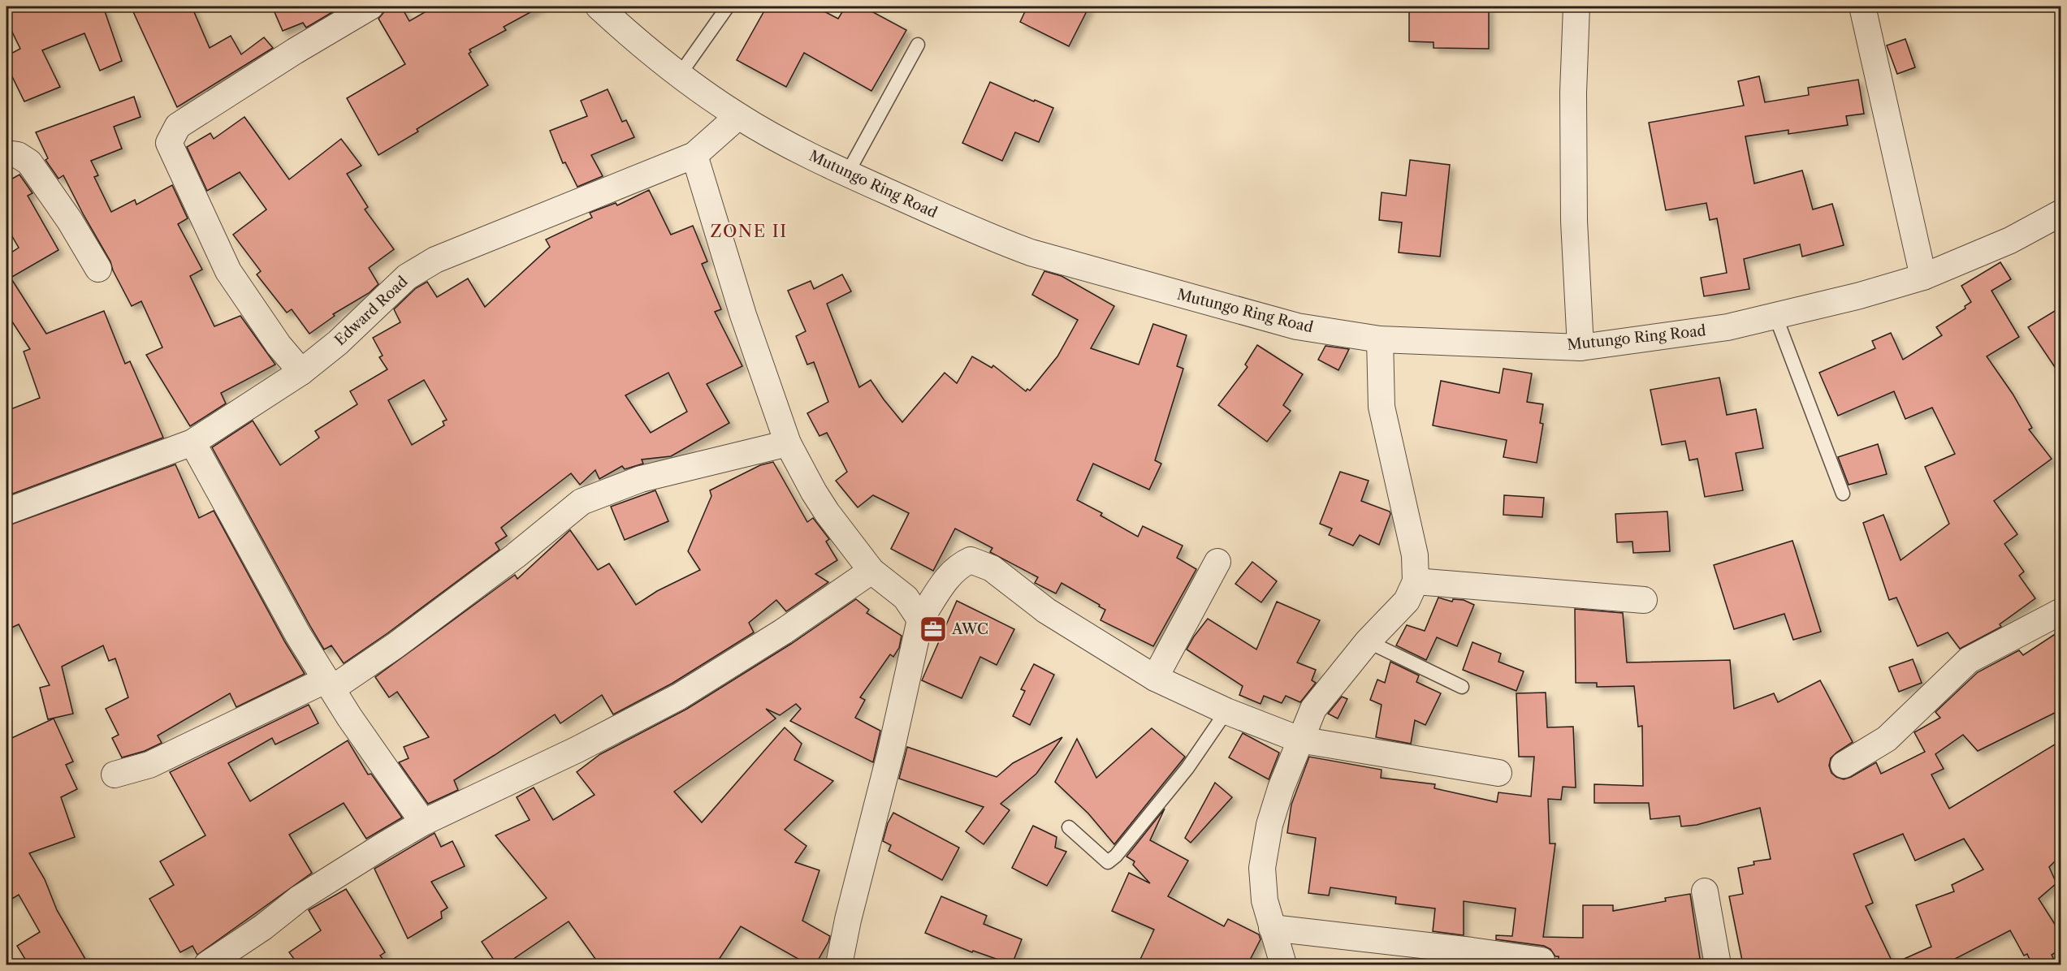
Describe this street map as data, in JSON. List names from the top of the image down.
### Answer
{
  "streets": {
    "street": ["Mutungo Ring Road", "Edward Road"]
  },
  "crossings": [
    ["Mutungo Ring Road", "Edward Road"]
  ],
  "districts": ["ZONE II"],
  "places": {
    "office": ["AWC"]
  }
}
